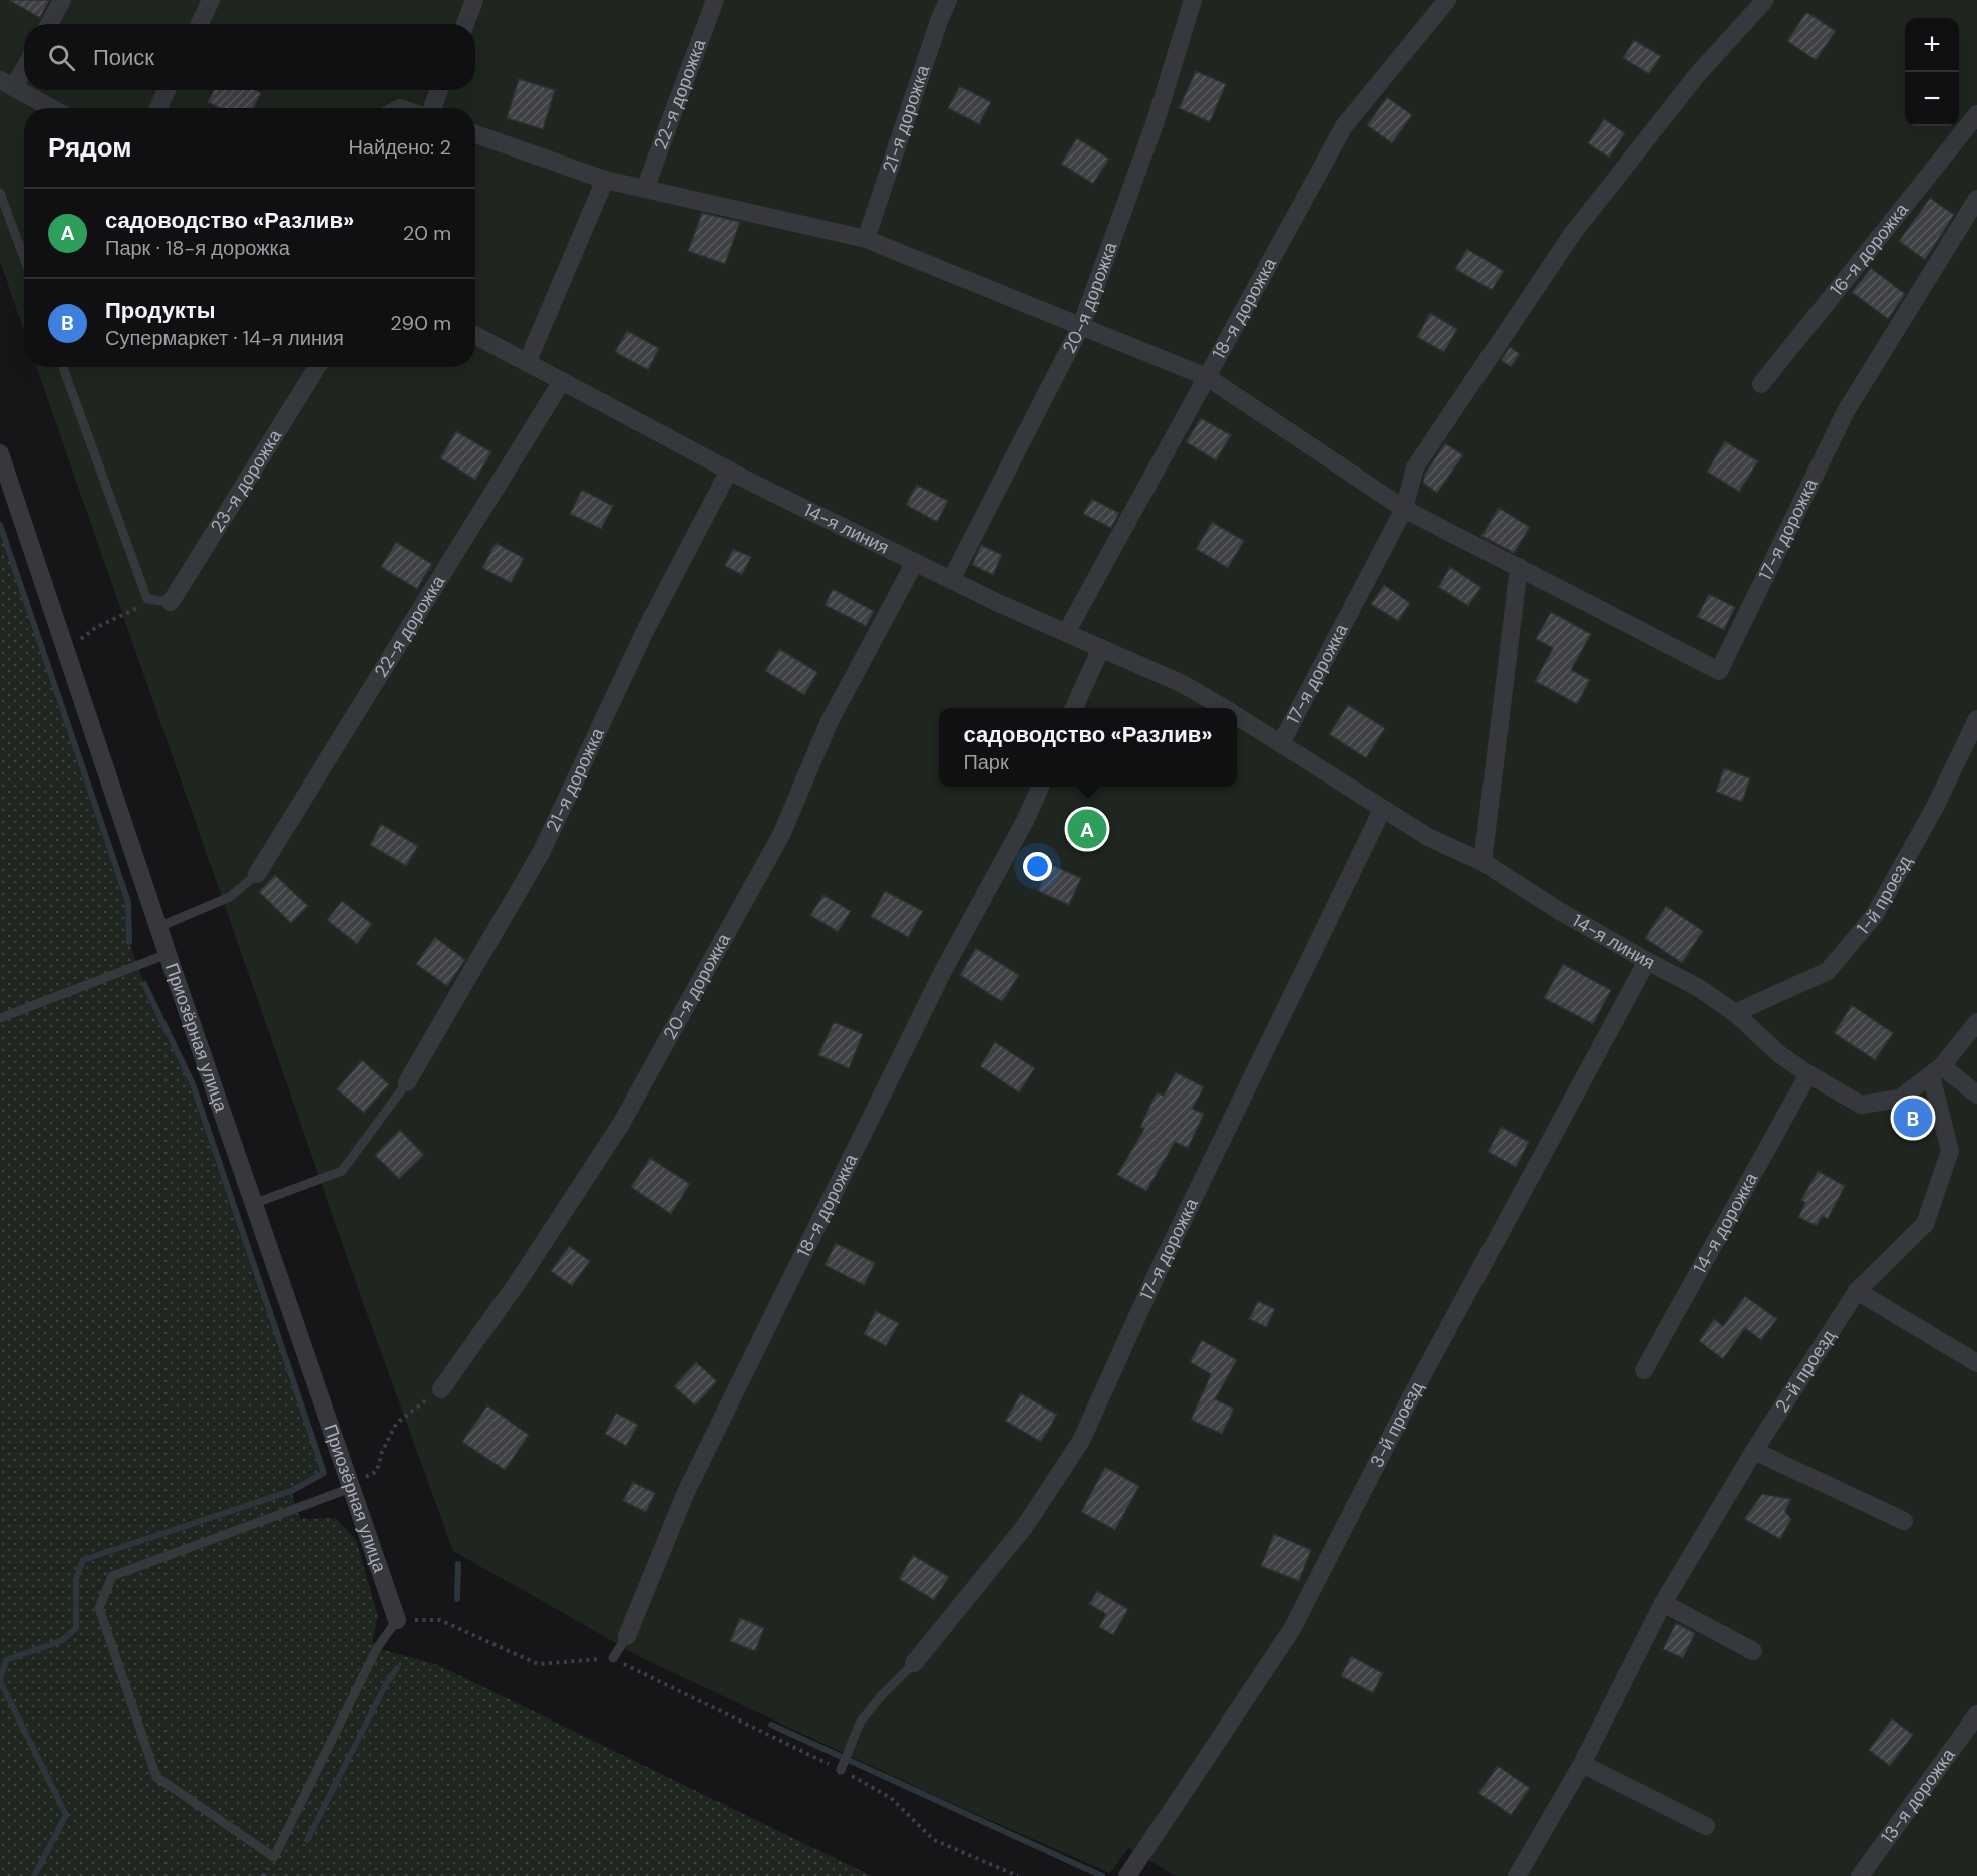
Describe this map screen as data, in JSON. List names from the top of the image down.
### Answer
{
  "streets": {
    "street": [
      "22-я дорожка",
      "21-я дорожка",
      "16-я дорожка",
      "20-я дорожка",
      "18-я дорожка",
      "23-я дорожка",
      "14-я линия",
      "17-я дорожка",
      "1-й проезд",
      "Приозёрная улица",
      "14-я дорожка",
      "2-й проезд",
      "3-й проезд",
      "13-я дорожка"
    ]
  },
  "crossings": [
    ["22-я дорожка", "14-я линия"],
    ["21-я дорожка", "14-я линия"],
    ["20-я дорожка", "14-я линия"],
    ["18-я дорожка", "14-я линия"],
    ["14-я линия", "17-я дорожка"],
    ["14-я линия", "1-й проезд"],
    ["14-я линия", "14-я дорожка"],
    ["14-я линия", "2-й проезд"],
    ["14-я линия", "3-й проезд"]
  ],
  "page": {
    "map_buttons": ["+", "−"],
    "search": "Поиск",
    "heading": ["Рядом", "Найдено: 2"],
    "list": [
      {
        "mark": "A",
        "name": "садоводство «Разлив»",
        "note": "Парк · 18-я дорожка",
        "value": "20 m"
      },
      {
        "mark": "B",
        "name": "Продукты",
        "note": "Супермаркет · 14-я линия",
        "value": "290 m"
      }
    ],
    "popup": ["садоводство «Разлив»", "Парк"],
    "pins": ["A", "B"]
  }
}
